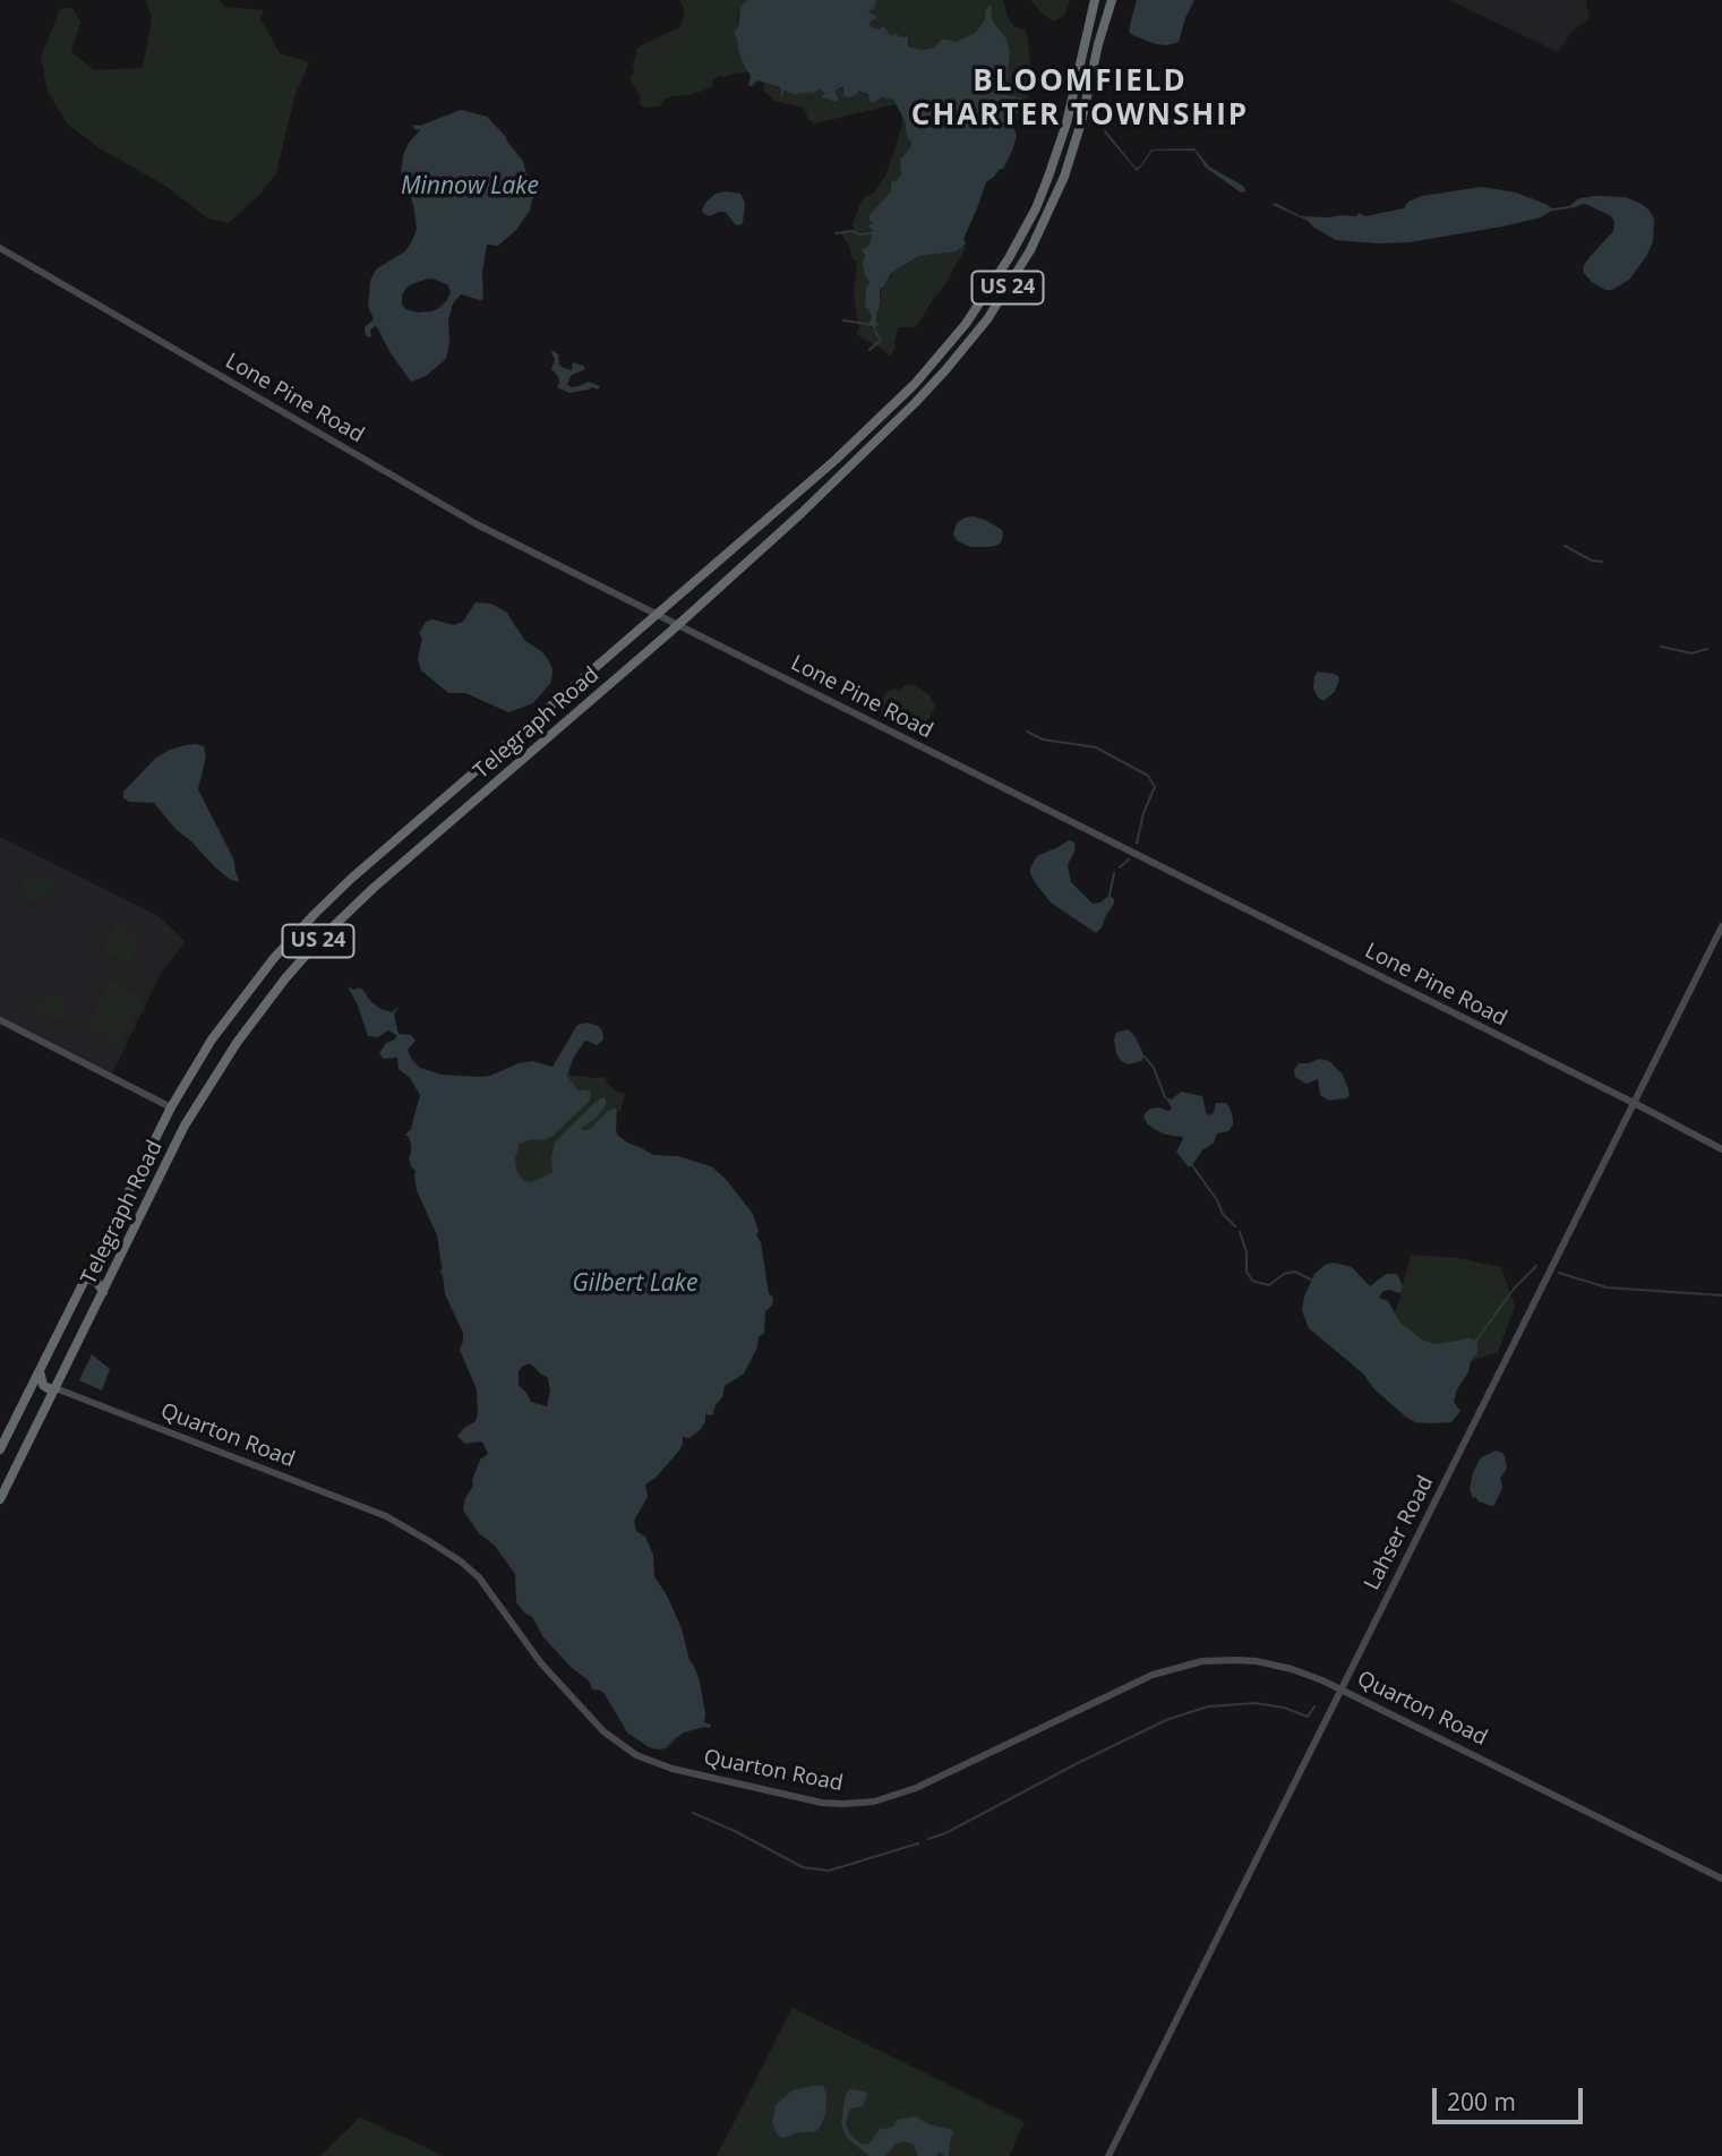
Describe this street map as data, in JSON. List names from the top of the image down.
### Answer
{
  "streets": {
    "highway": ["US 24", "Telegraph Road"],
    "street": ["Lone Pine Road", "Quarton Road", "Lahser Road"]
  },
  "crossings": [
    ["Lone Pine Road", "Telegraph Road"],
    ["Lone Pine Road", "Lahser Road"],
    ["Telegraph Road", "Quarton Road"],
    ["Quarton Road", "Lahser Road"]
  ],
  "districts": ["BLOOMFIELD CHARTER TOWNSHIP"],
  "water": ["Minnow Lake", "Gilbert Lake"],
  "scale_bar": "200 m"
}
